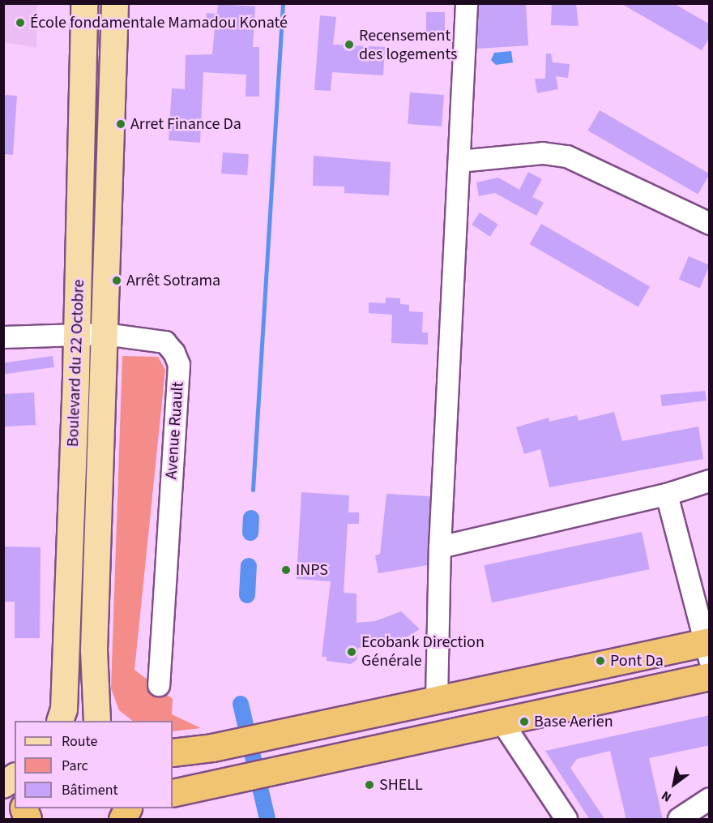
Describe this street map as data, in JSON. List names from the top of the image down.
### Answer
{
  "streets": {
    "main road": ["Boulevard du 22 Octobre"],
    "street": ["Avenue Ruault"]
  },
  "crossings": [
    ["Boulevard du 22 Octobre", "Avenue Ruault"]
  ],
  "places": [
    "École fondamentale Mamadou Konaté",
    "Recensement des logements",
    "Arret Finance Da",
    "Arrêt Sotrama",
    "INPS",
    "Ecobank Direction Générale",
    "Pont Da",
    "Base Aerien",
    "SHELL"
  ],
  "legend": ["Route", "Parc", "Bâtiment"],
  "north": "bottom left"
}
